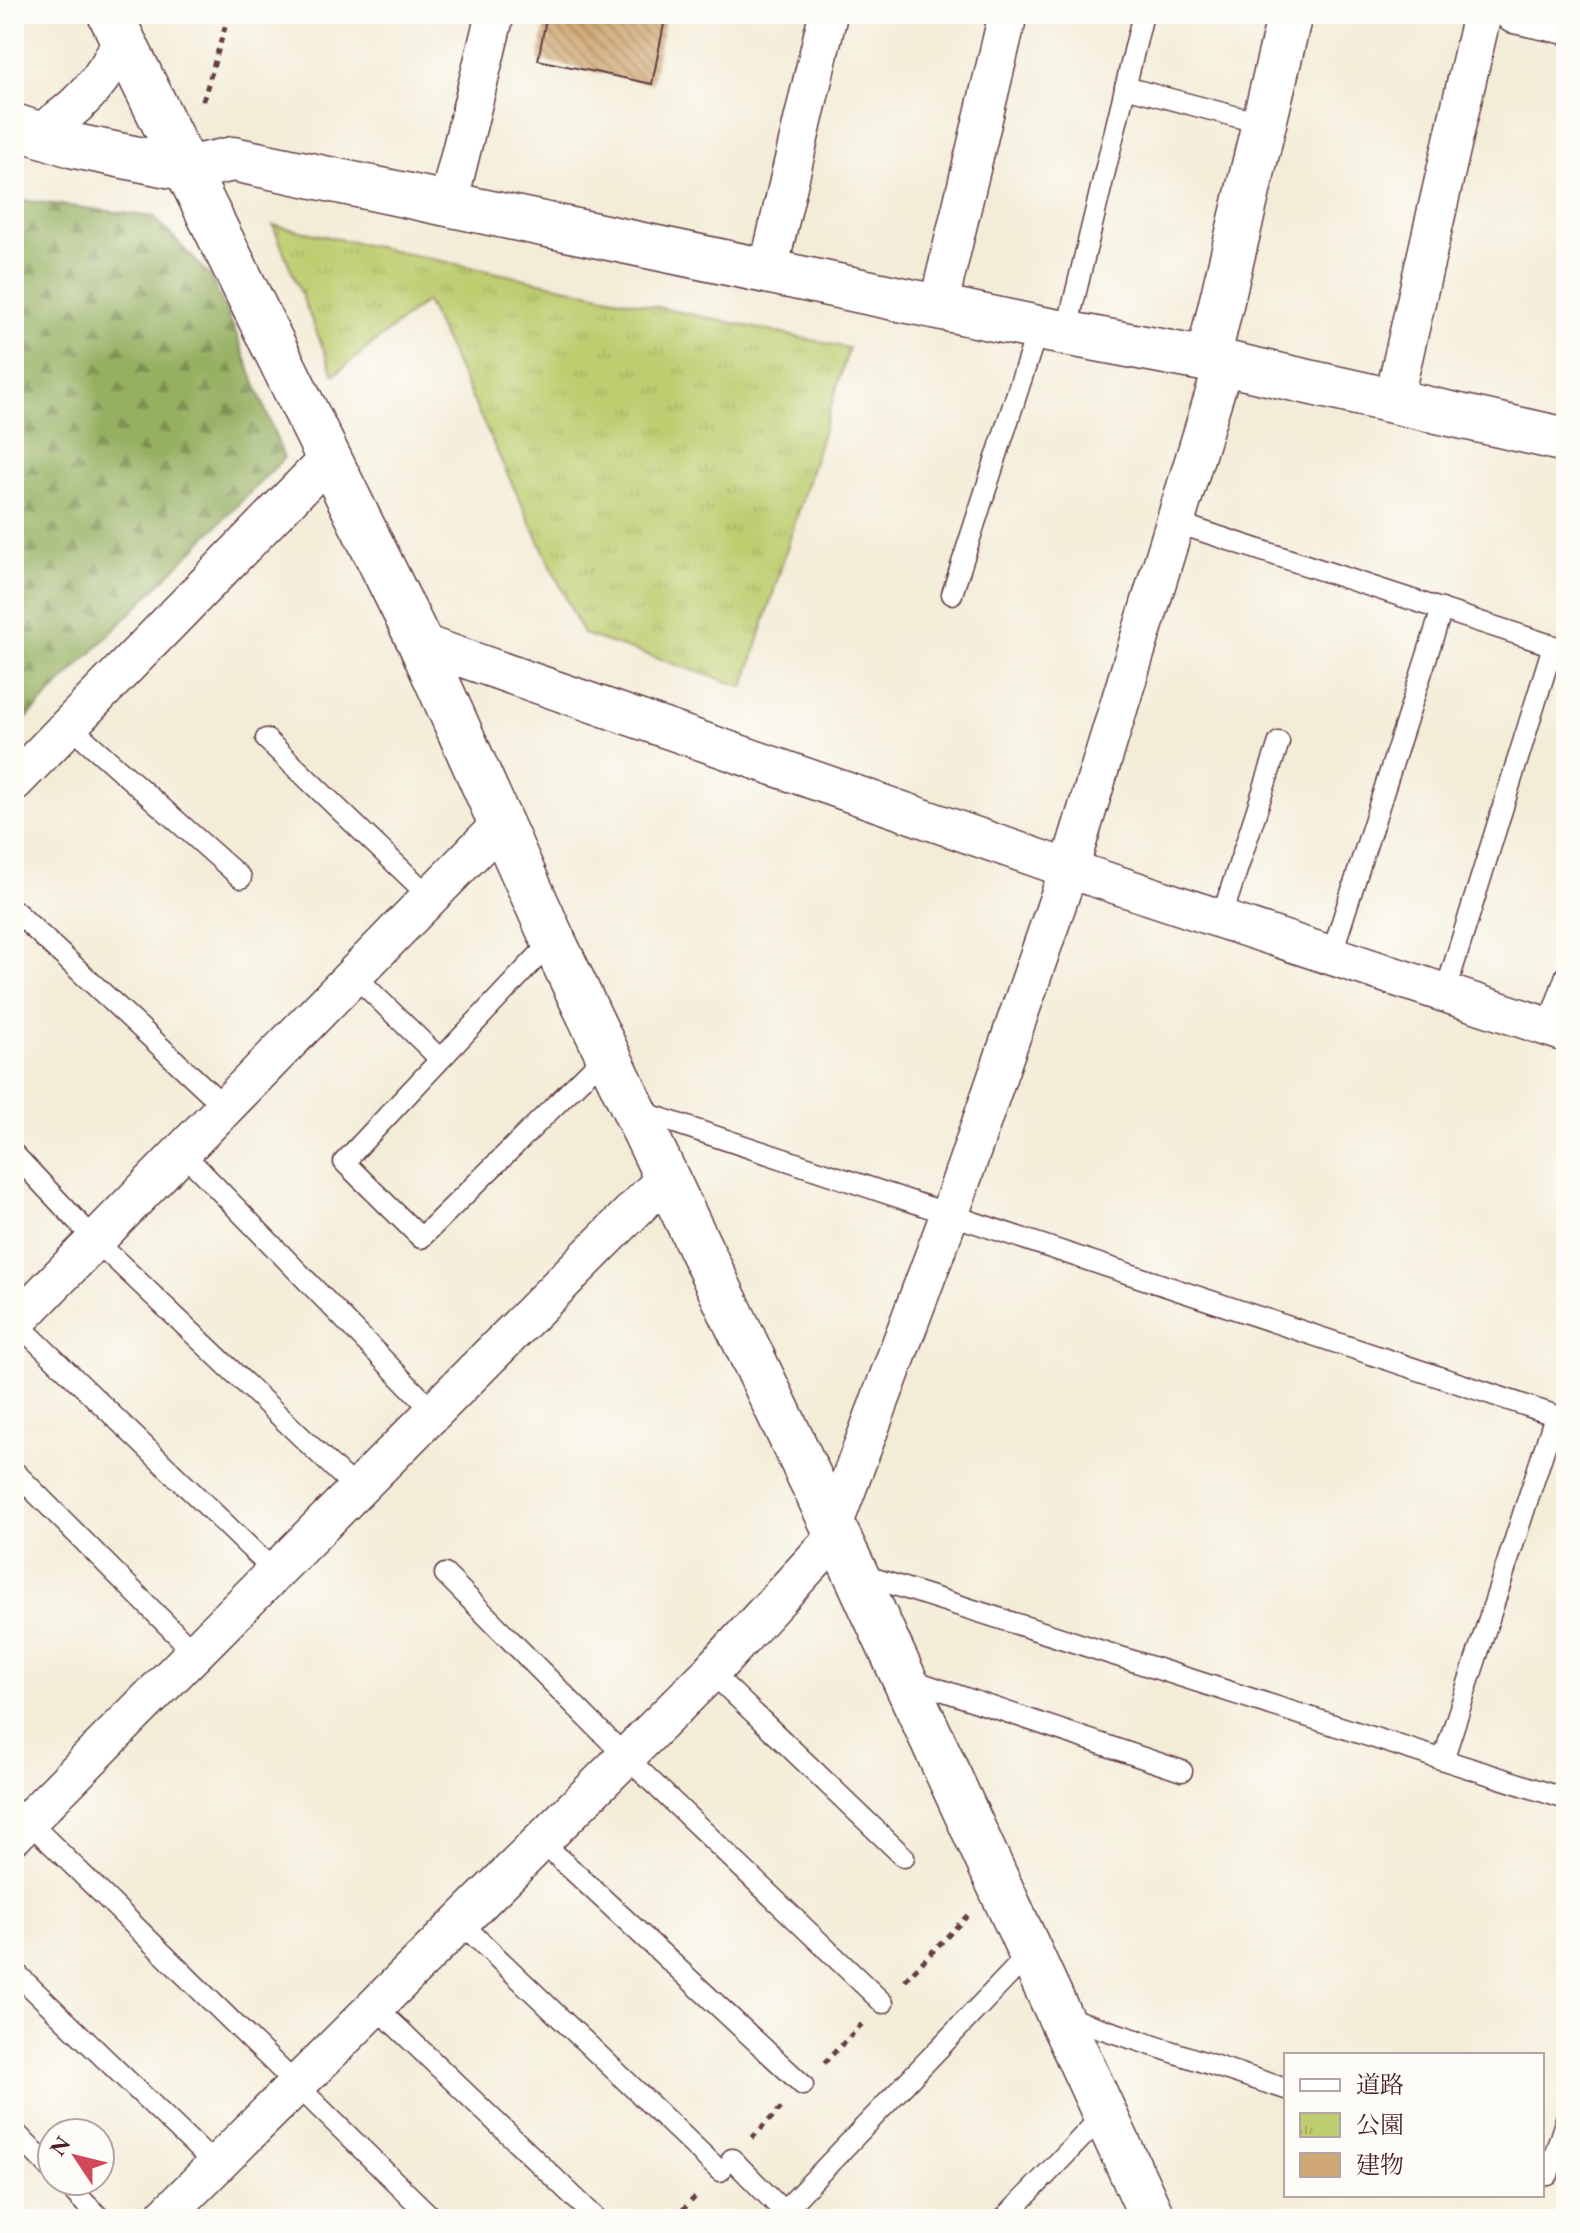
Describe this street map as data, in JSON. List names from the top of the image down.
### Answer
{
  "legend": ["道路", "公園", "建物"],
  "north": "top left"
}
